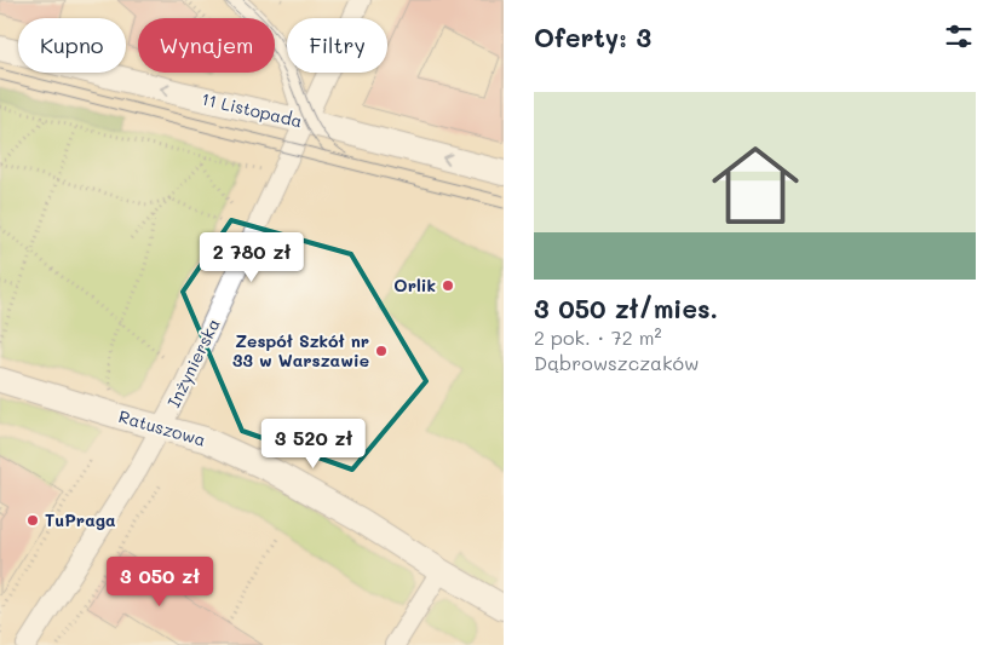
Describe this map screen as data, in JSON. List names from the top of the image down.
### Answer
{
  "streets": {
    "street": ["11 Listopada", "Inżynierska", "Ratuszowa"]
  },
  "crossings": [
    ["11 Listopada", "Inżynierska"],
    ["Inżynierska", "Ratuszowa"]
  ],
  "one_way": ["11 Listopada"],
  "places": ["Orlik", "Zespół Szkół nr 33 w Warszawie", "TuPraga"],
  "page": {
    "heading": "Oferty: 3",
    "chip": ["Kupno", "Wynajem", "Filtry"],
    "list": [
      {
        "name": "3 050 zł/mies.",
        "note": "2 pok. · 72 m² · Dąbrowszczaków"
      }
    ],
    "price": ["2 780 zł", "3 520 zł", "3 050 zł"]
  }
}
